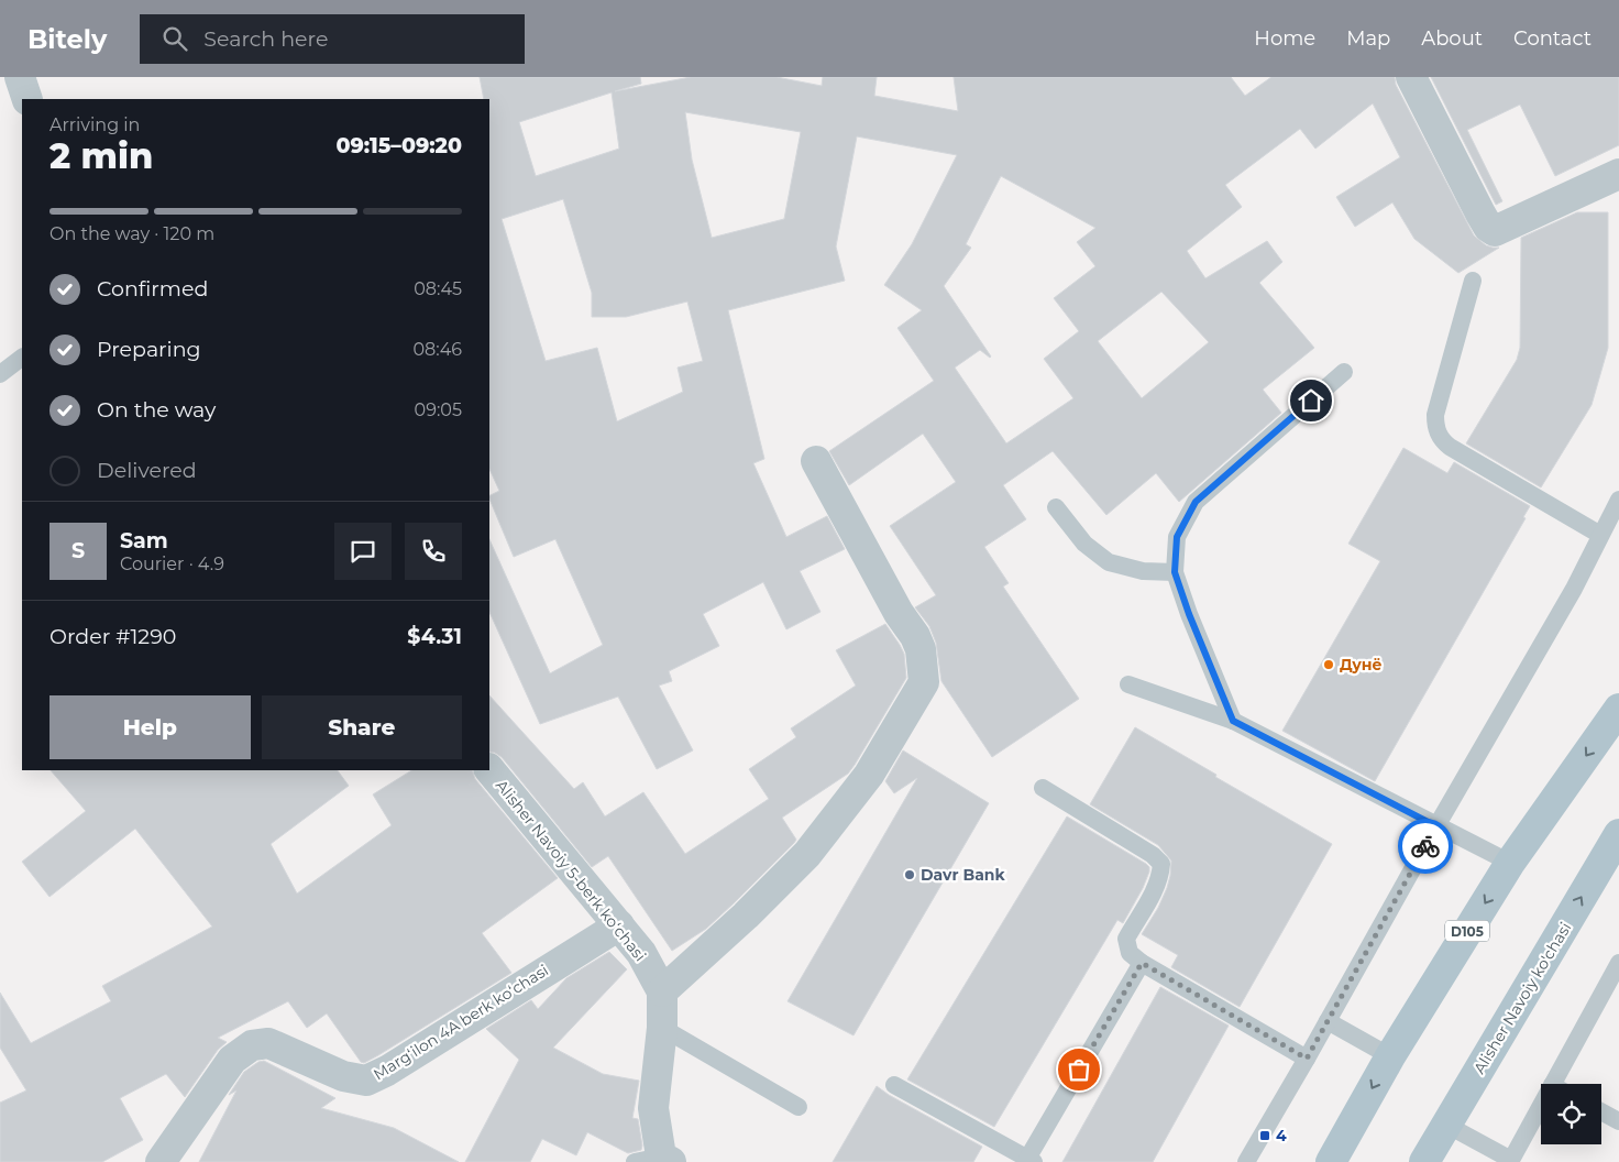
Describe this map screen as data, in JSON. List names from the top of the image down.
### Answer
{
  "streets": {
    "main road": ["D105", "Alisher Navoiy ko'chasi"],
    "street": ["Alisher Navoiy 5-berk koʻchasi", "Margʻilon 4А berk koʻchasi"]
  },
  "crossings": [
    ["Alisher Navoiy 5-berk koʻchasi", "Margʻilon 4А berk koʻchasi"]
  ],
  "places": {
    "other": ["Дунё", "Davr Bank"],
    "transit": ["4"]
  },
  "page": {
    "header": "Bitely",
    "search": "Search here",
    "nav": [
      "Home",
      "Map",
      "About",
      "Contact"
    ],
    "heading": ["2 min", "Arriving in", "09:15–09:20"],
    "panel": [
      "Sam",
      "Courier · 4.9",
      "Order #1290",
      "$4.31"
    ],
    "bar": "On the way · 120 m",
    "list": [
      ["Confirmed", "08:45"],
      ["Preparing", "08:46"],
      ["On the way", "09:05"],
      "Delivered"
    ],
    "round": "S",
    "buttons": ["Help", "Share"]
  }
}
